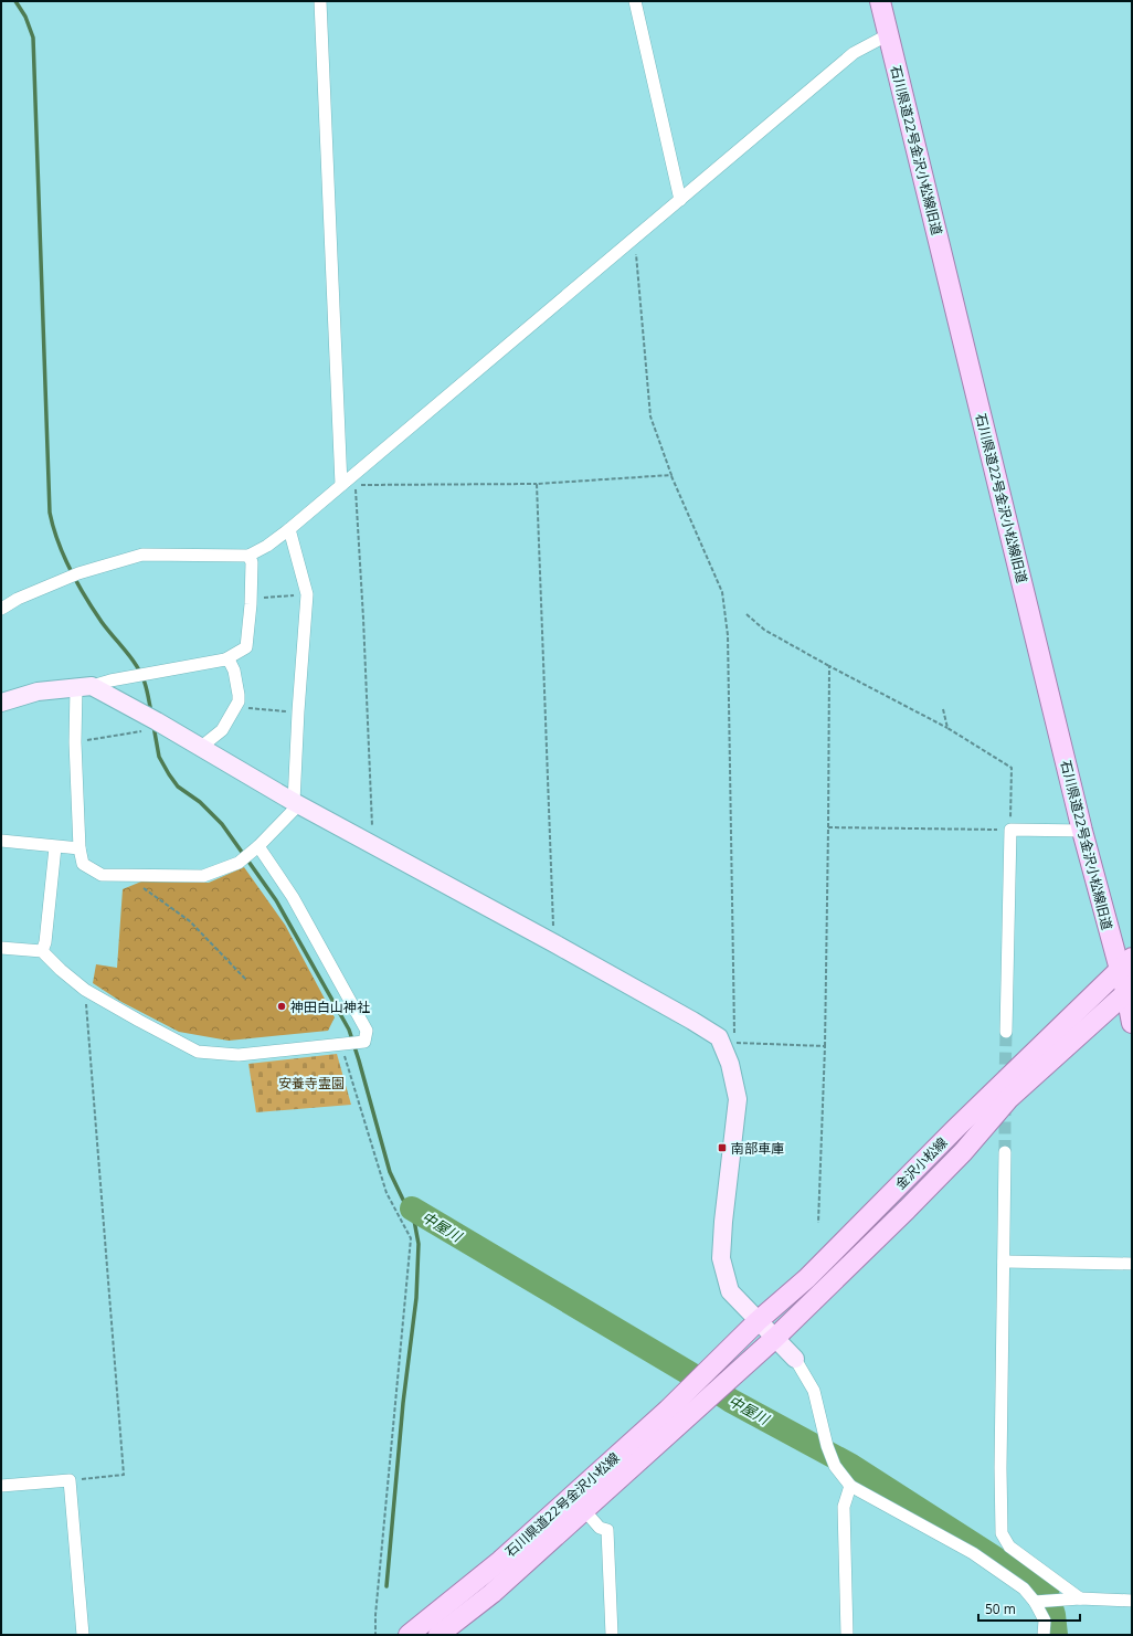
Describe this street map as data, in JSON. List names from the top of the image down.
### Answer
{
  "streets": {
    "main road": ["石川県道22号金沢小松線旧道", "金沢小松線", "石川県道22号金沢小松線"]
  },
  "crossings": [
    ["石川県道22号金沢小松線旧道", "金沢小松線"],
    ["金沢小松線", "石川県道22号金沢小松線"]
  ],
  "water": ["中屋川"],
  "parks": ["安養寺霊園"],
  "places": {
    "other": ["神田白山神社"],
    "transit": ["南部車庫"]
  },
  "scale_bar": "50 m"
}
